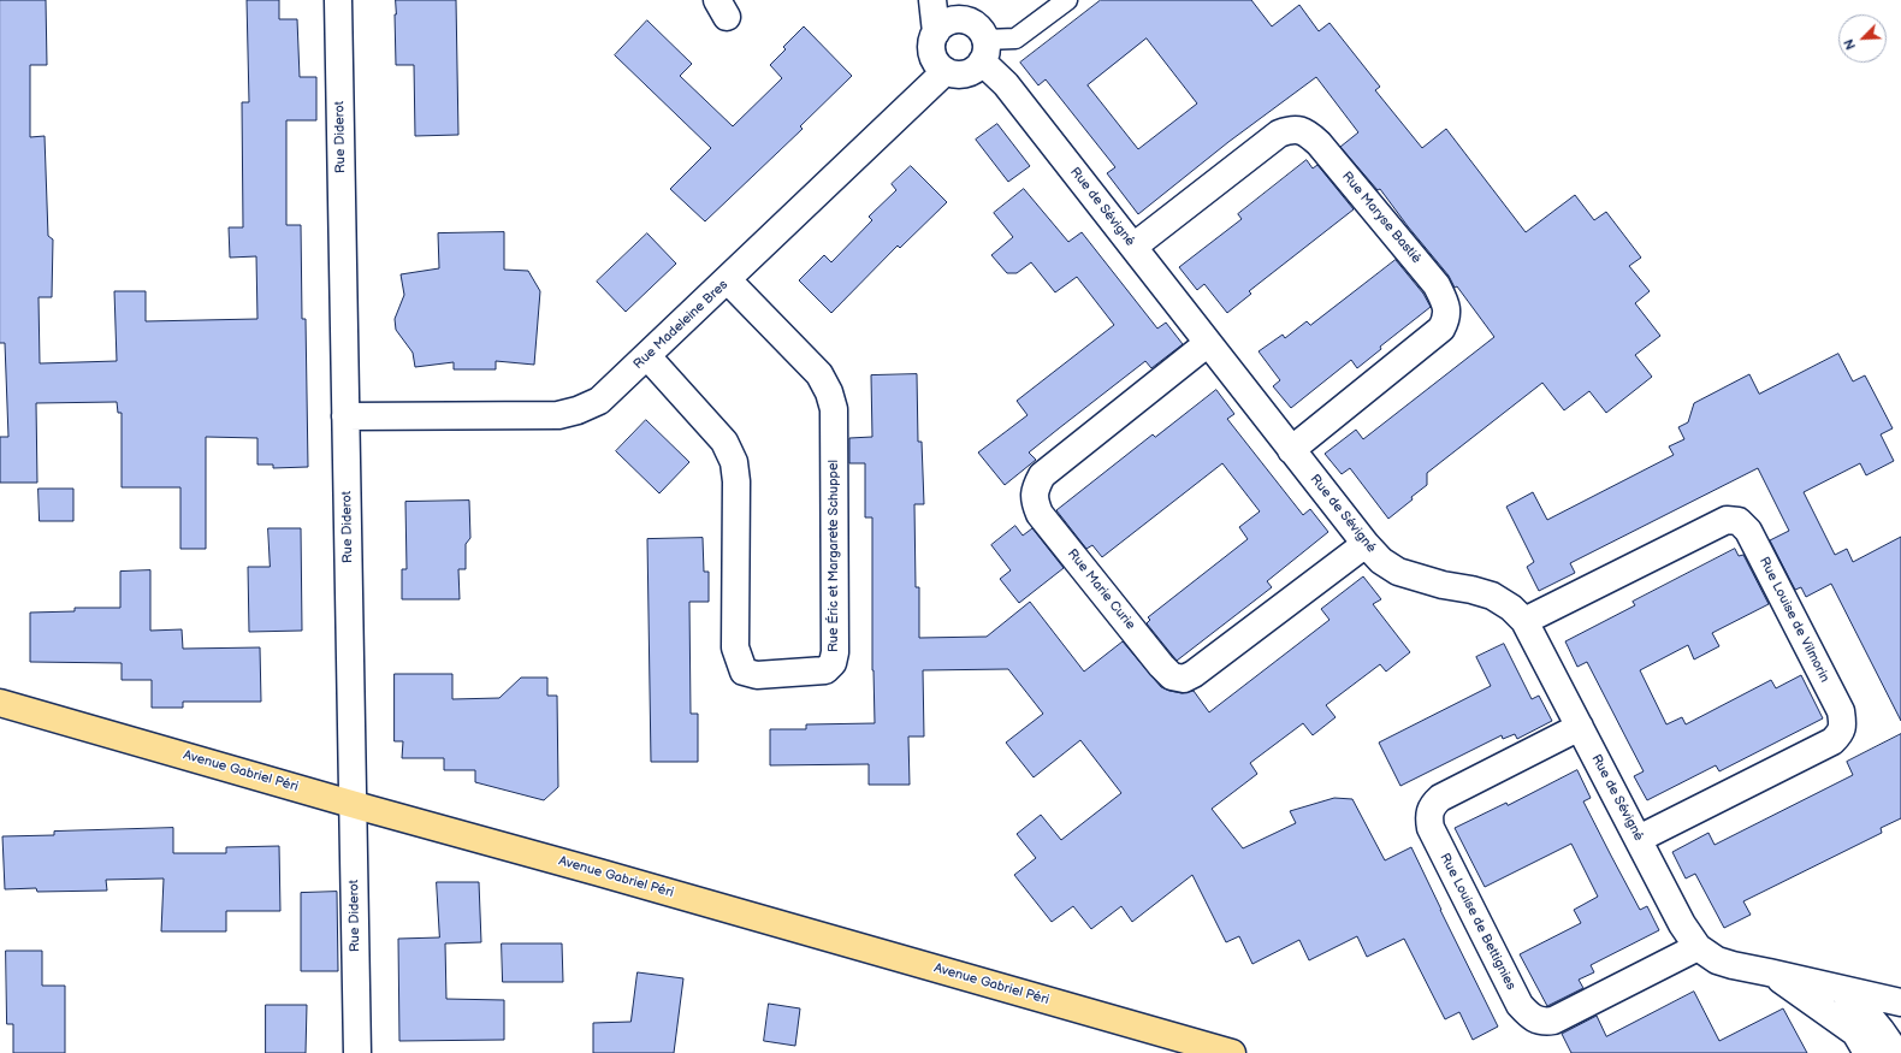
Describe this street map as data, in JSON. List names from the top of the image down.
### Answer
{
  "streets": {
    "main road": ["Avenue Gabriel Péri"],
    "street": [
      "Rue Diderot",
      "Rue de Sévigné",
      "Rue Maryse Bastié",
      "Rue Madeleine Bres",
      "Rue Éric et Margarete Schuppel",
      "Rue Marie Curie",
      "Rue Louise de Vilmorin",
      "Rue Louise de Bettignies"
    ]
  },
  "crossings": [
    ["Rue Diderot", "Rue Madeleine Bres"],
    ["Rue Diderot", "Avenue Gabriel Péri"],
    ["Rue de Sévigné", "Rue Maryse Bastié"],
    ["Rue de Sévigné", "Rue Madeleine Bres"],
    ["Rue de Sévigné", "Rue Marie Curie"],
    ["Rue de Sévigné", "Rue Louise de Vilmorin"],
    ["Rue de Sévigné", "Rue Louise de Bettignies"],
    ["Rue Madeleine Bres", "Rue Éric et Margarete Schuppel"]
  ],
  "north": "bottom left"
}
